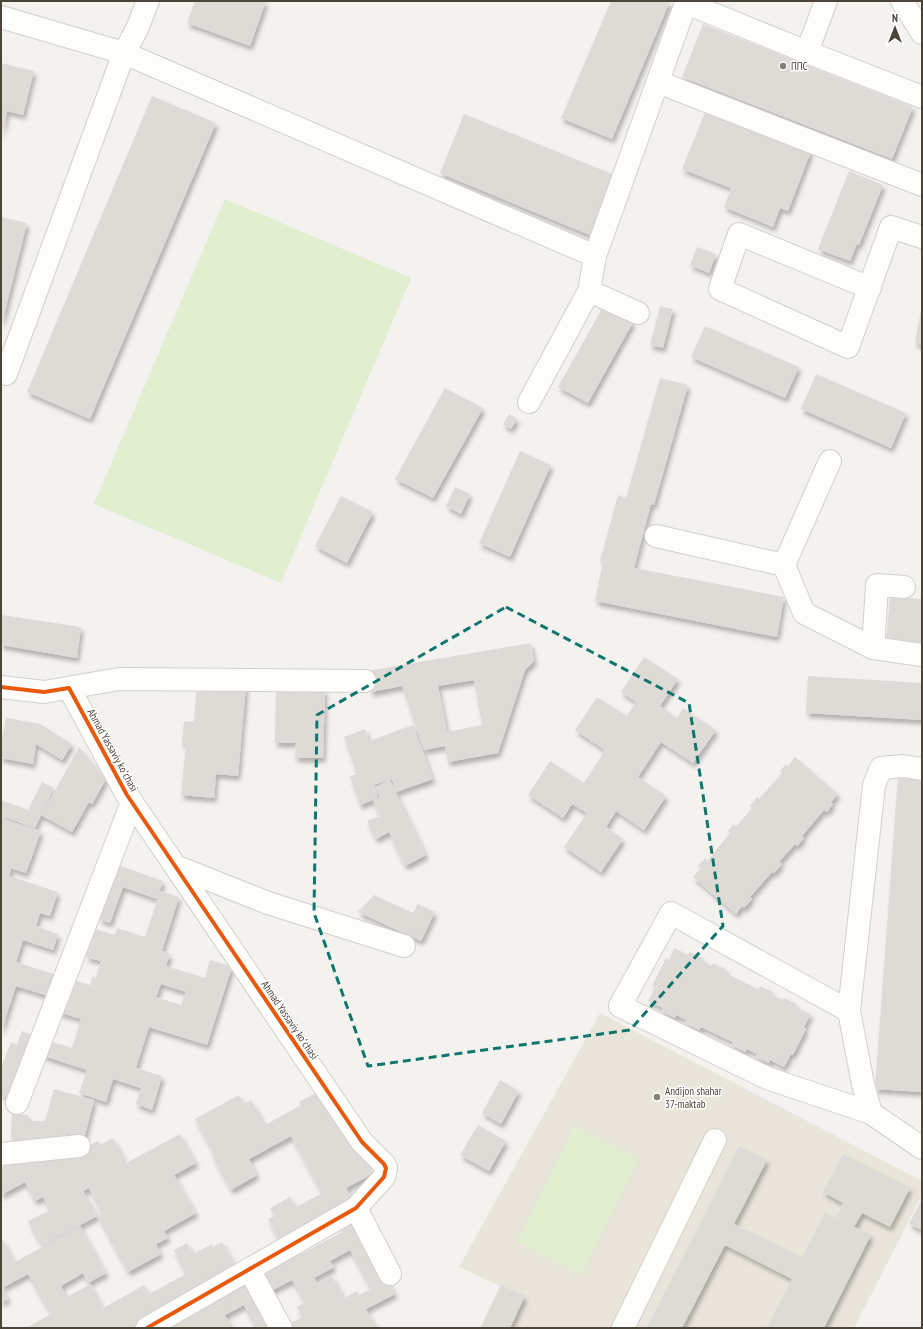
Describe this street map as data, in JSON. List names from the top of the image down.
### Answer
{
  "streets": {
    "street": ["Ahmad Yassaviy koʻchasi"]
  },
  "places": ["ППС", "Andijon shahar 37-maktab"],
  "north": "top"
}
